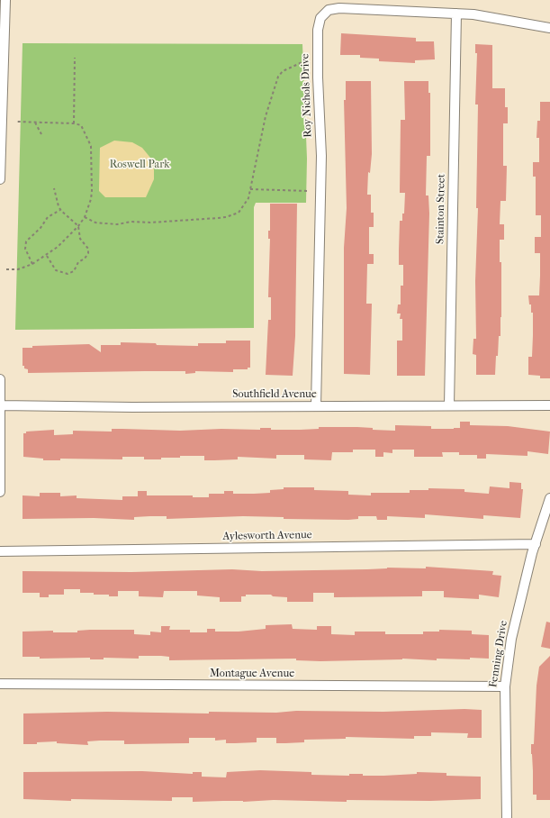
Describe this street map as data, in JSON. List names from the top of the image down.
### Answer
{
  "streets": {
    "street": [
      "Roy Nichols Drive",
      "Stainton Street",
      "Southfield Avenue",
      "Aylesworth Avenue",
      "Fenning Drive",
      "Montague Avenue"
    ]
  },
  "crossings": [
    ["Roy Nichols Drive", "Stainton Street"],
    ["Roy Nichols Drive", "Southfield Avenue"],
    ["Stainton Street", "Southfield Avenue"],
    ["Aylesworth Avenue", "Fenning Drive"],
    ["Fenning Drive", "Montague Avenue"]
  ],
  "parks": ["Roswell Park"]
}
